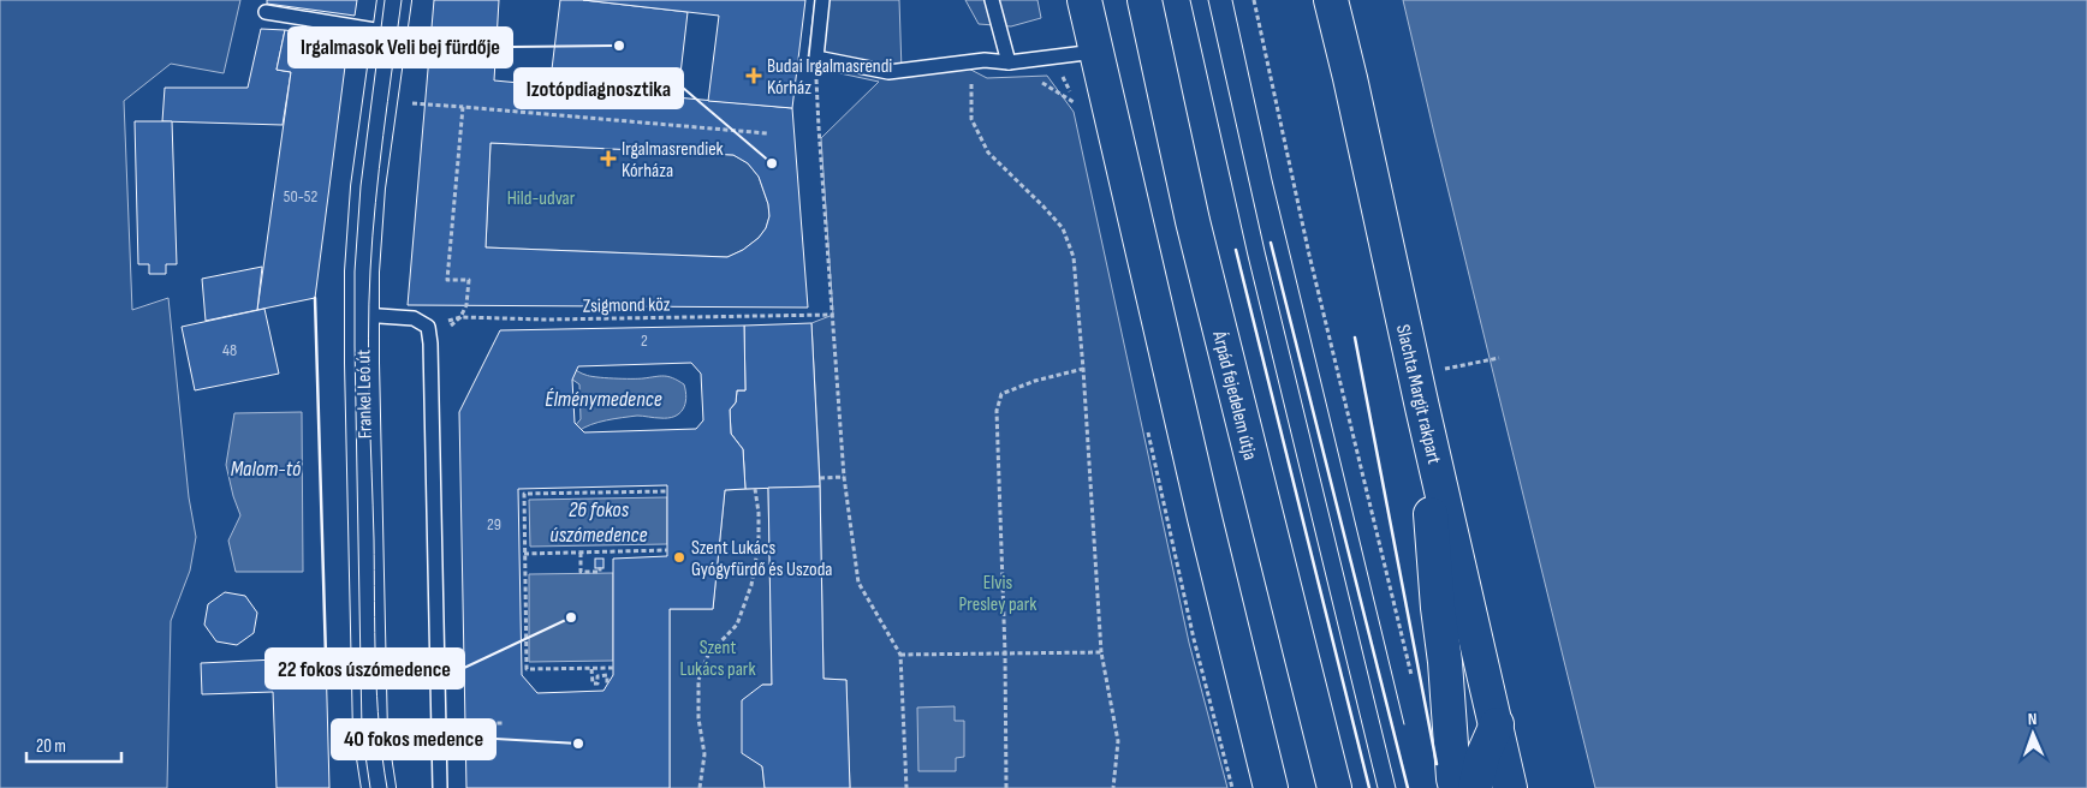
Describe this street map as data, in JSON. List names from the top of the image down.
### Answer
{
  "streets": {
    "main road": ["Frankel Leó út", "Slachta Margit rakpart", "Árpád fejedelem útja"],
    "path": ["Zsigmond köz"]
  },
  "water": ["Élménymedence", "Malom-tó", "26 fokos úszómedence"],
  "parks": ["Hild-udvar", "Elvis Presley park", "Szent Lukács park"],
  "places": {
    "other": [
      "Irgalmasok Veli bej fürdője",
      "Izotópdiagnosztika",
      "Szent Lukács Gyógyfürdő és Uszoda",
      "22 fokos úszómedence",
      "40 fokos medence"
    ],
    "health": ["Budai Irgalmasrendi Kórház", "Irgalmasrendiek Kórháza"]
  },
  "house_numbers": [
    "50-52",
    "2",
    "48",
    "29"
  ],
  "scale_bar": "20 m",
  "north": "top"
}
